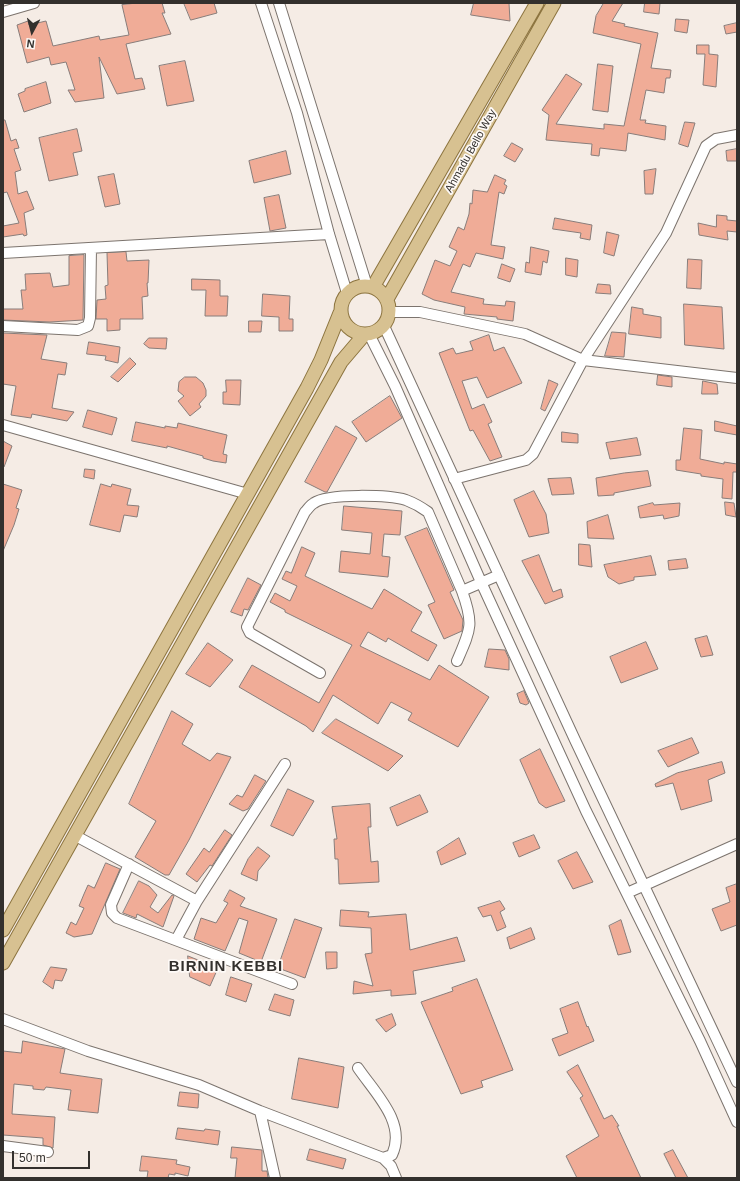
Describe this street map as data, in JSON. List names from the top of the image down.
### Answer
{
  "streets": {
    "main road": ["Ahmadu Bello Way"]
  },
  "districts": ["BIRNIN KEBBI"],
  "scale_bar": "50 m",
  "north": "bottom"
}
